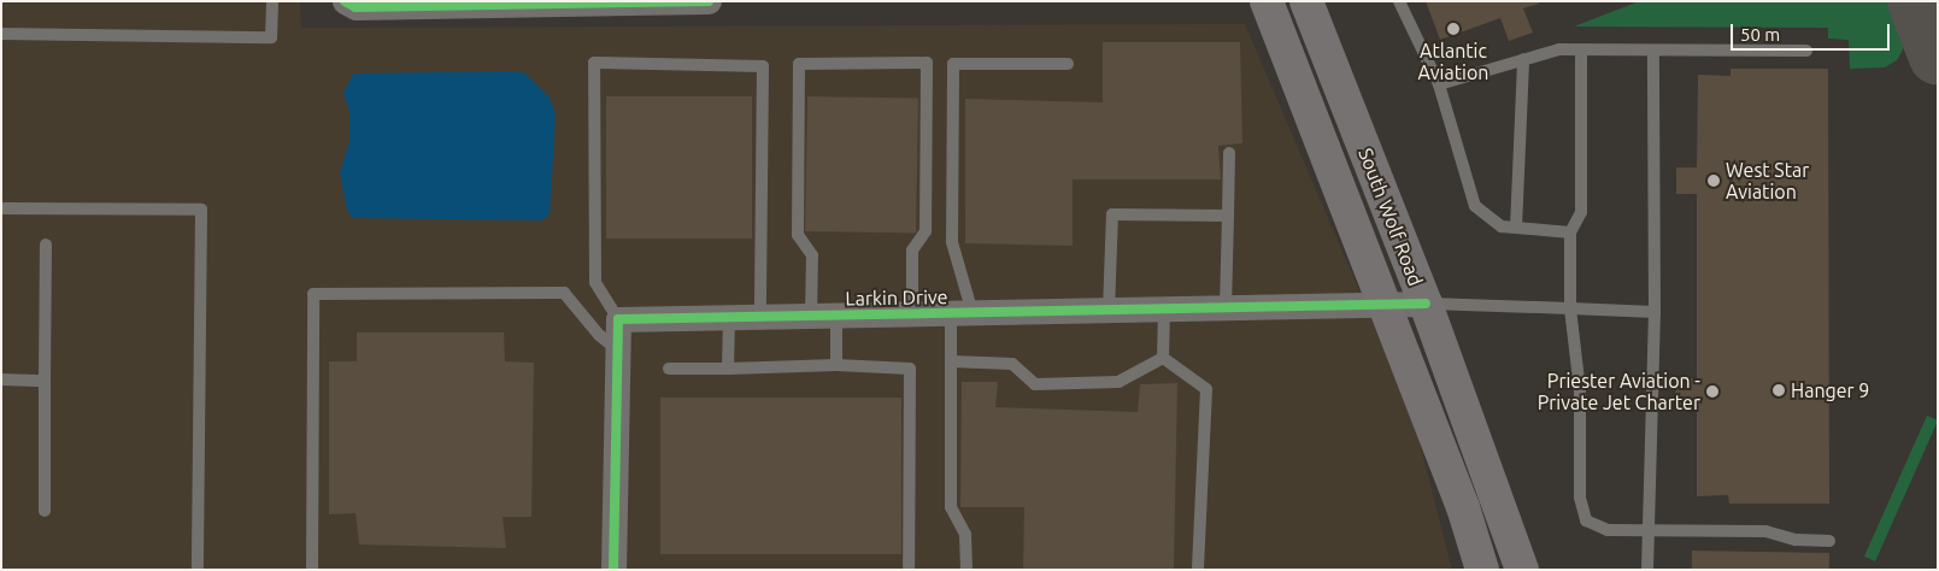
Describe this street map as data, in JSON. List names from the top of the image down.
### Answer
{
  "streets": {
    "main road": ["South Wolf Road"],
    "street": ["Larkin Drive"]
  },
  "crossings": [
    ["South Wolf Road", "Larkin Drive"]
  ],
  "places": [
    "Atlantic Aviation",
    "West Star Aviation",
    "Hanger 9",
    "Priester Aviation - Private Jet Charter"
  ],
  "scale_bar": "50 m"
}
